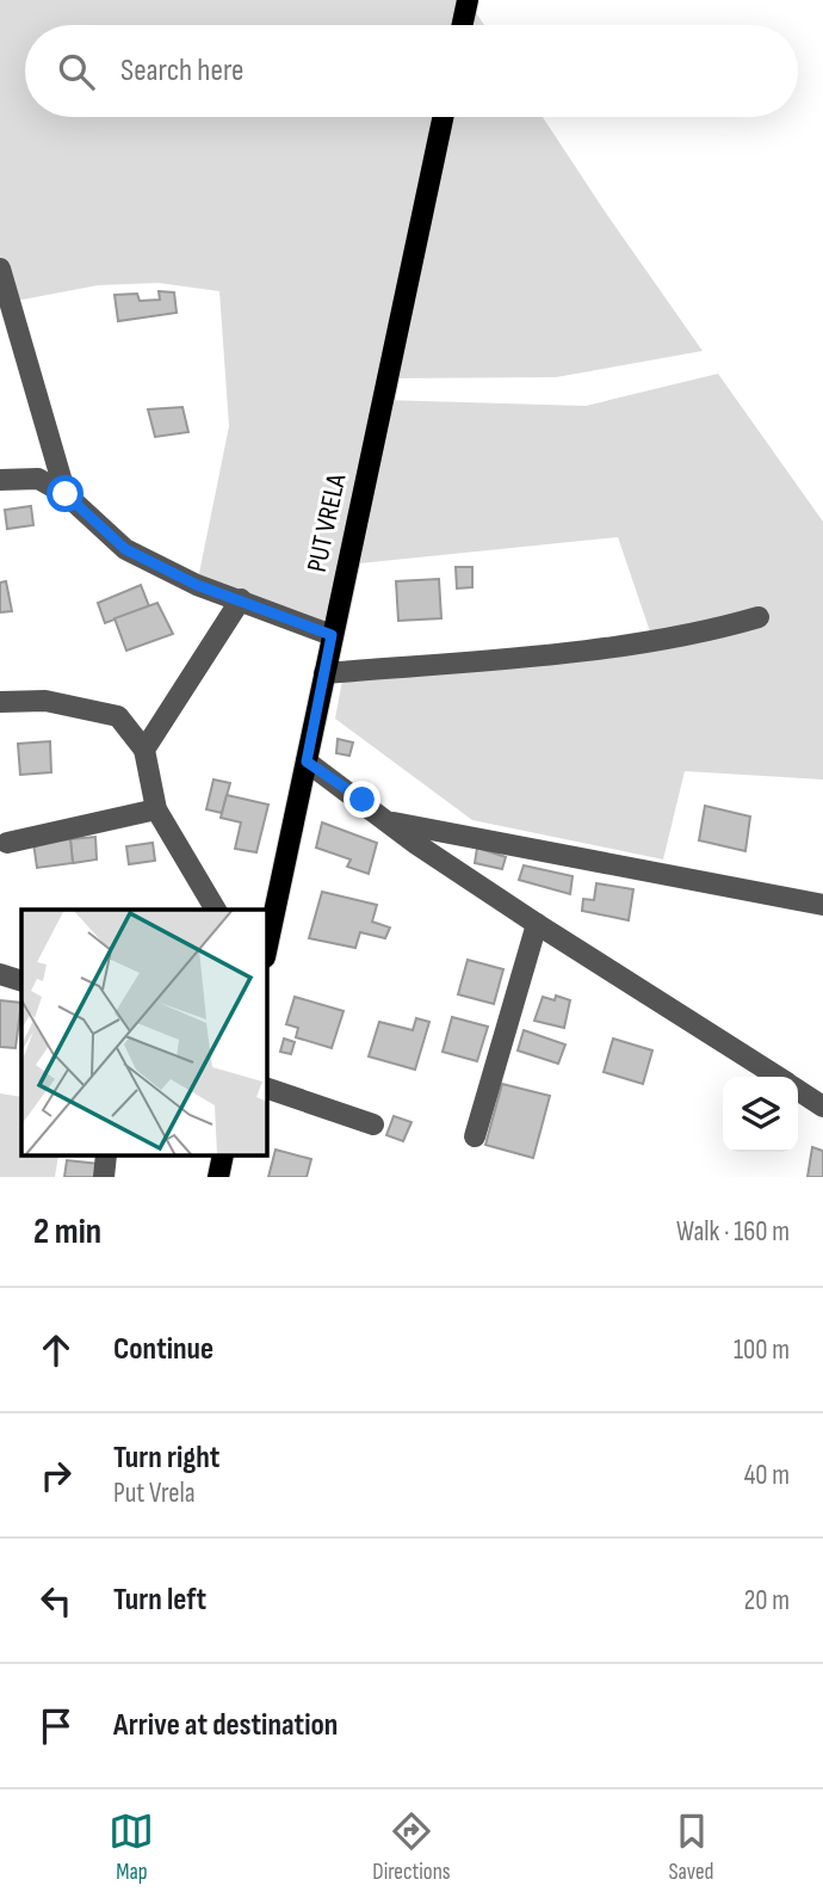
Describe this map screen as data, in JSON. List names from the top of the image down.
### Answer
{
  "streets": {
    "main road": ["PUT VRELA"]
  },
  "page": {
    "search": "Search here",
    "heading": ["2 min", "Walk · 160 m"],
    "list": [
      ["Continue", "100 m"],
      ["Turn right", "Put Vrela", "40 m"],
      ["Turn left", "20 m"],
      "Arrive at destination"
    ],
    "nav": ["Map", "Directions", "Saved"]
  }
}
